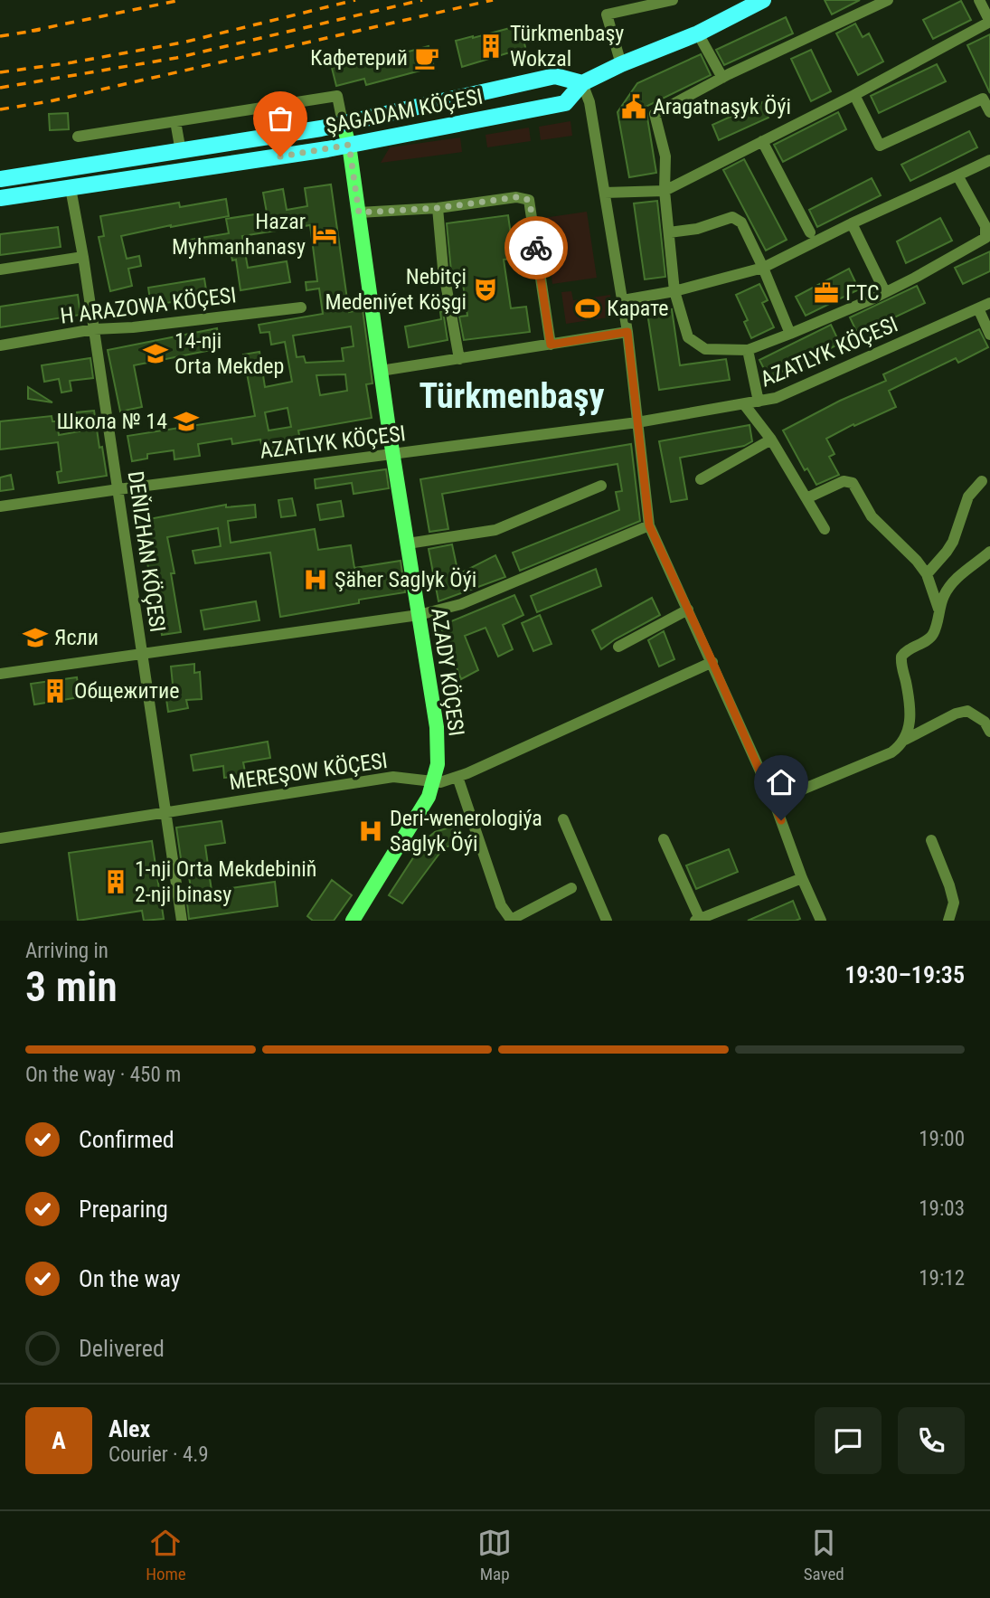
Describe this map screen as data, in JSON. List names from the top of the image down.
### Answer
{
  "streets": {
    "highway": ["ŞAGADAM KÖÇESI"],
    "main road": ["AZADY KÖÇESI"],
    "street": [
      "H ARAZOWA KÖÇESI",
      "AZATLYK KÖÇESI",
      "DEŇIZHAN KÖÇESI",
      "MEREŞOW KÖÇESI"
    ]
  },
  "crossings": [
    ["ŞAGADAM KÖÇESI", "DEŇIZHAN KÖÇESI"],
    ["ŞAGADAM KÖÇESI", "AZADY KÖÇESI"],
    ["H ARAZOWA KÖÇESI", "DEŇIZHAN KÖÇESI"],
    ["AZATLYK KÖÇESI", "DEŇIZHAN KÖÇESI"],
    ["AZATLYK KÖÇESI", "AZADY KÖÇESI"],
    ["DEŇIZHAN KÖÇESI", "MEREŞOW KÖÇESI"],
    ["AZADY KÖÇESI", "MEREŞOW KÖÇESI"]
  ],
  "districts": ["Türkmenbaşy"],
  "places": {
    "building": ["Türkmenbaşy Wokzal", "Общежитие", "1-nji Orta Mekdebiniň 2-nji binasy"],
    "cafe": ["Кафетерий"],
    "public building": ["Aragatnaşyk Öýi"],
    "hotel": ["Hazar Myhmanhanasy"],
    "theatre": ["Nebitçi Medeniýet Köşgi"],
    "office": ["ГТС"],
    "sports": ["Карате"],
    "school or university": ["14-nji Orta Mekdep", "Школа № 14", "Ясли"],
    "hospital": ["Şäher Saglyk Öýi", "Deri-wenerologiýa Saglyk Öýi"]
  },
  "page": {
    "heading": ["3 min", "Arriving in", "19:30–19:35"],
    "panel": ["Alex", "Courier · 4.9"],
    "bar": "On the way · 450 m",
    "list": [
      ["Confirmed", "19:00"],
      ["Preparing", "19:03"],
      ["On the way", "19:12"],
      "Delivered"
    ],
    "round": "A",
    "tabs": ["Home", "Map", "Saved"]
  }
}
